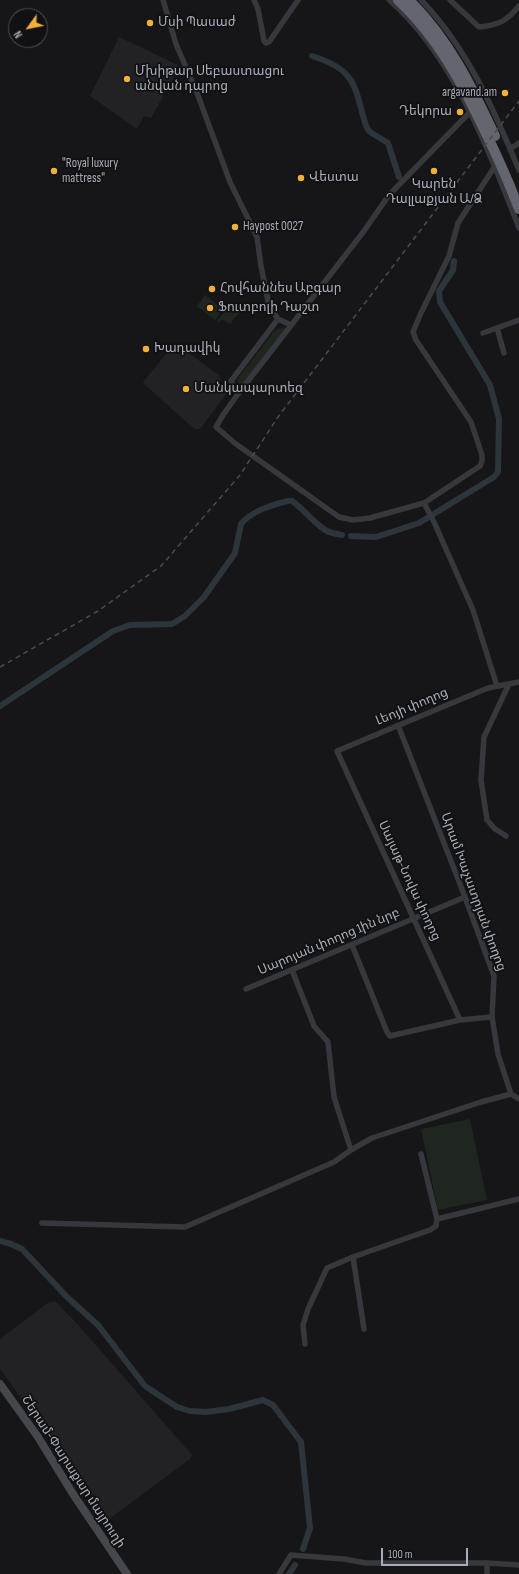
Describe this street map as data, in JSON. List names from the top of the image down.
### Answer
{
  "streets": {
    "street": [
      "Լեոյի փողոց",
      "Սայաթ-Նովա փողոց",
      "Արամ Խաչատրյան փողոց",
      "Սարոյան փողոց 1ին նրբ",
      "Շերամ-Փարաքար մայրուղի"
    ]
  },
  "crossings": [
    ["Լեոյի փողոց", "Սայաթ-Նովա փողոց"],
    ["Լեոյի փողոց", "Արամ Խաչատրյան փողոց"],
    ["Սայաթ-Նովա փողոց", "Սարոյան փողոց 1ին նրբ"],
    ["Արամ Խաչատրյան փողոց", "Սարոյան փողոց 1ին նրբ"]
  ],
  "places": [
    "Մսի Պասաժ",
    "Մխիթար Սեբաստացու անվան դպրոց",
    "argavand.am",
    "Դեկորա",
    "\"Royal luxury mattress\"",
    "Կարեն Դալլաքյան Ա/Ձ",
    "Վեստա",
    "Haypost 0027",
    "Հովհաննես Աբգար",
    "Ֆուտբոլի Դաշտ",
    "Խադավիկ",
    "Մանկապարտեզ"
  ],
  "scale_bar": "100 m",
  "north": "bottom left"
}
